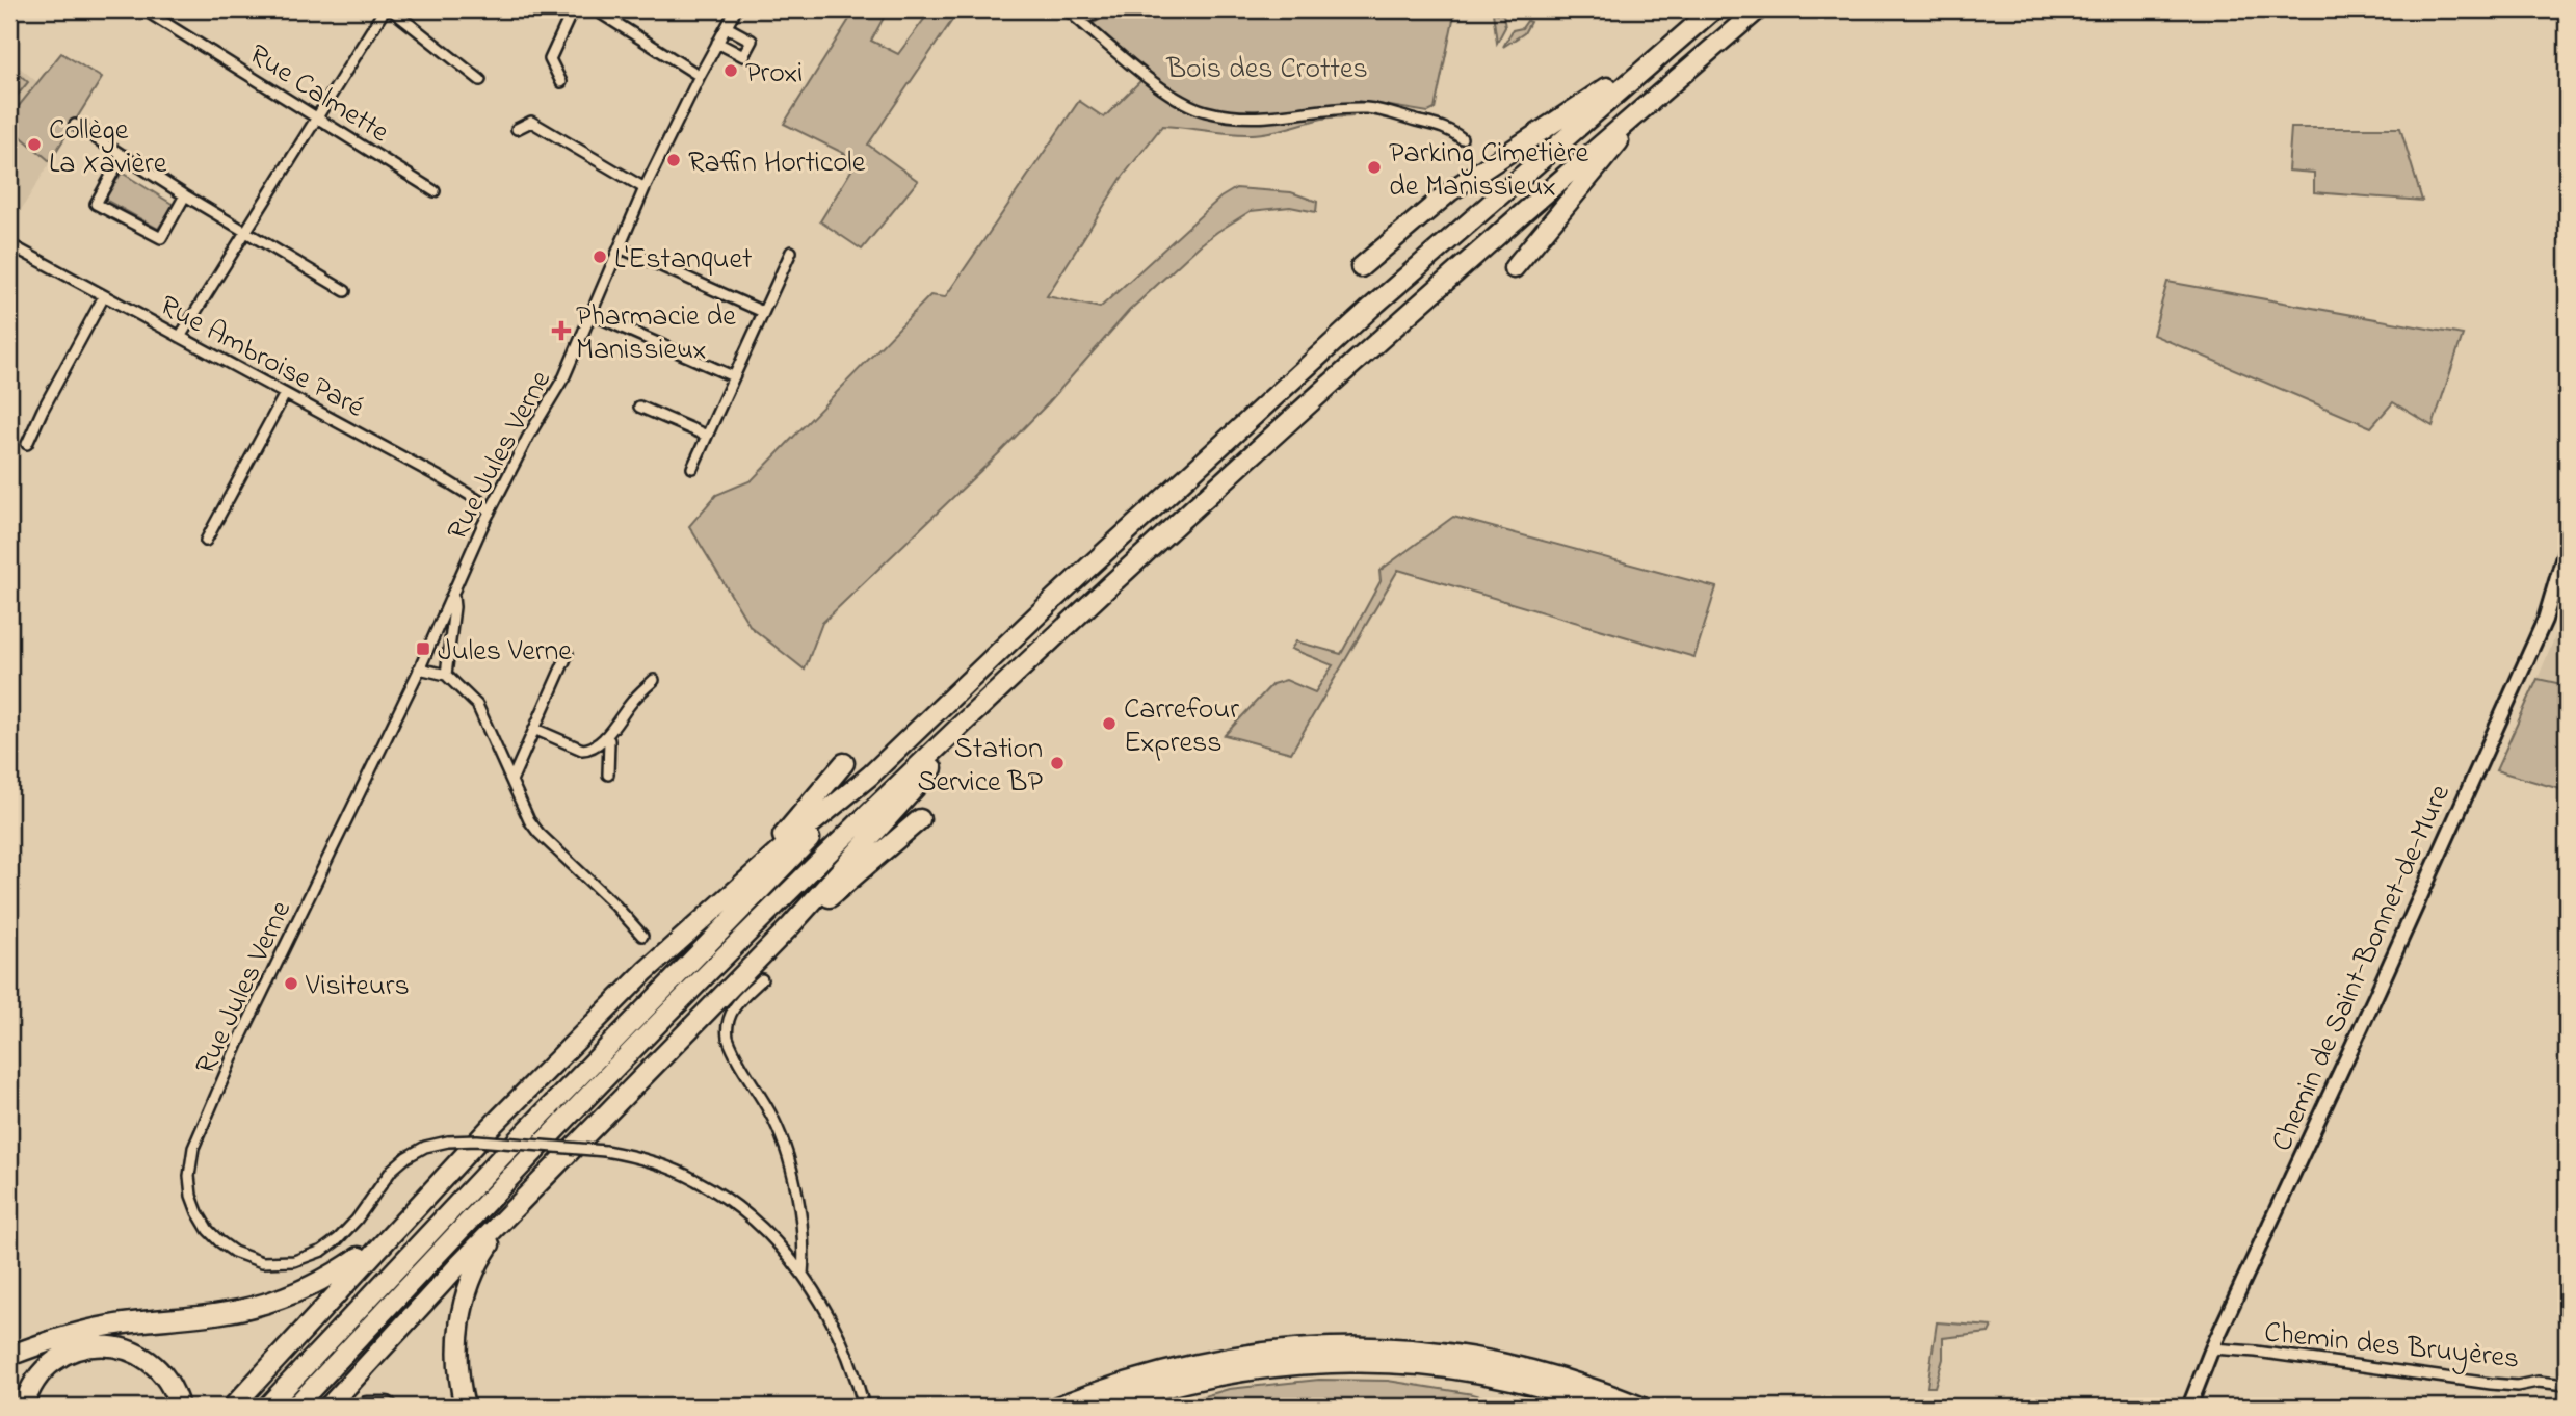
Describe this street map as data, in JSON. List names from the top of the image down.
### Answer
{
  "streets": {
    "street": [
      "Rue Calmette",
      "Rue Ambroise Paré",
      "Rue Jules Verne",
      "Chemin de Saint-Bonnet-de-Mure",
      "Chemin des Bruyères"
    ]
  },
  "crossings": [
    ["Rue Ambroise Paré", "Rue Jules Verne"],
    ["Chemin de Saint-Bonnet-de-Mure", "Chemin des Bruyères"]
  ],
  "parks": ["Bois des Crottes"],
  "places": {
    "other": [
      "Proxi",
      "Collège La Xavière",
      "Raffin Horticole",
      "Parking Cimetière de Manissieux",
      "L'Estanquet",
      "Carrefour Express",
      "Station Service BP",
      "Visiteurs"
    ],
    "health": ["Pharmacie de Manissieux"],
    "transit": ["Jules Verne"]
  }
}
